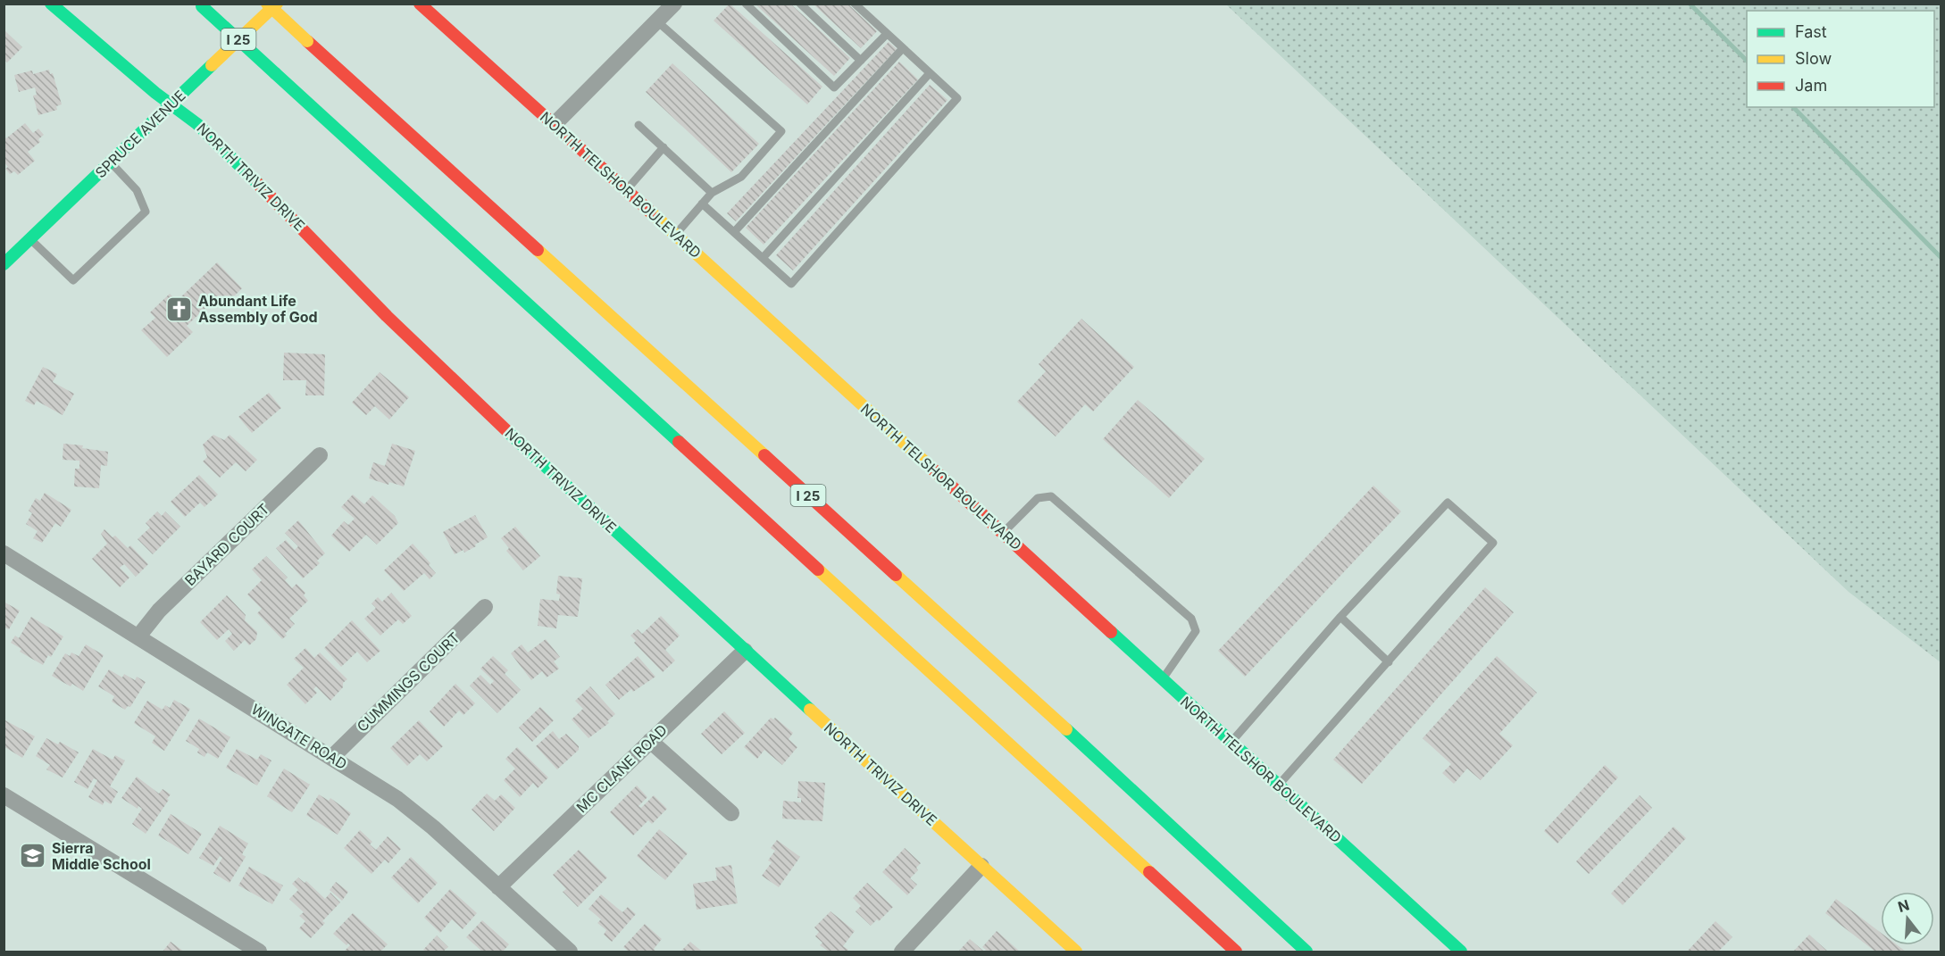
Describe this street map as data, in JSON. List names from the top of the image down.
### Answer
{
  "streets": {
    "main road": [
      "I 25",
      "SPRUCE AVENUE",
      "NORTH TRIVIZ DRIVE",
      "NORTH TELSHOR BOULEVARD"
    ],
    "street": [
      "BAYARD COURT",
      "CUMMINGS COURT",
      "WINGATE ROAD",
      "MC CLANE ROAD"
    ]
  },
  "crossings": [
    ["SPRUCE AVENUE", "NORTH TRIVIZ DRIVE"],
    ["NORTH TRIVIZ DRIVE", "MC CLANE ROAD"],
    ["BAYARD COURT", "WINGATE ROAD"],
    ["CUMMINGS COURT", "WINGATE ROAD"],
    ["WINGATE ROAD", "MC CLANE ROAD"]
  ],
  "places": {
    "church": ["Abundant Life Assembly of God"],
    "school or university": ["Sierra Middle School"]
  },
  "legend": ["Fast", "Slow", "Jam"],
  "north": "top"
}
